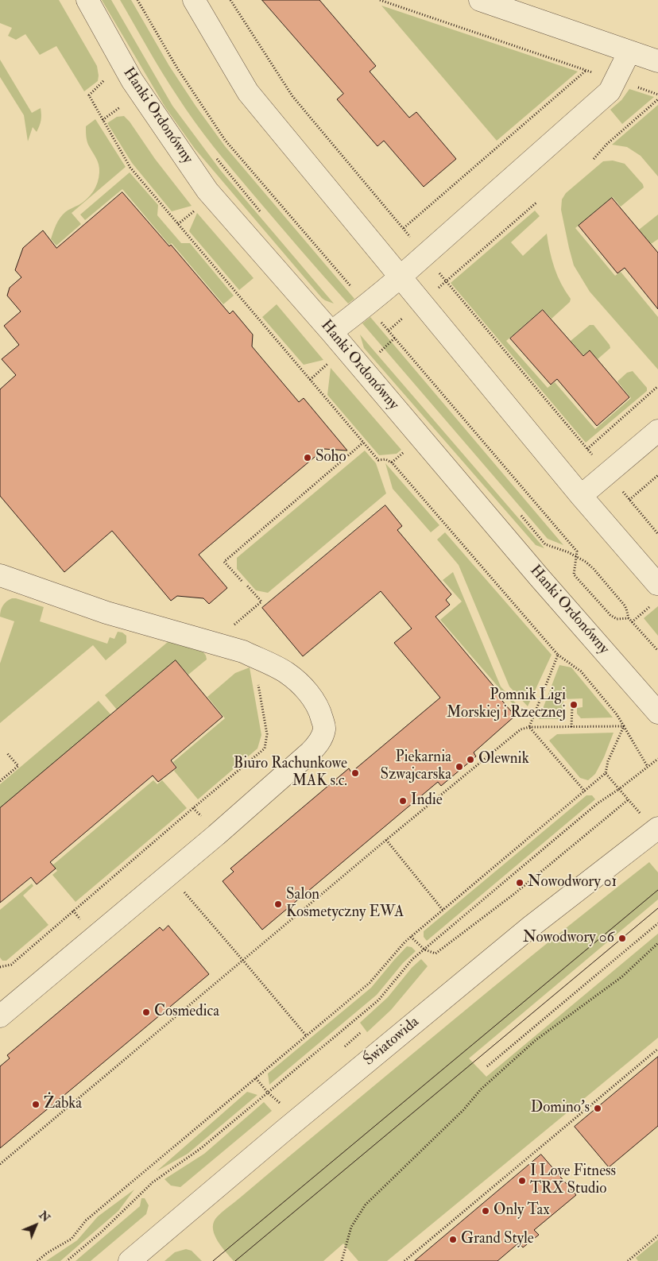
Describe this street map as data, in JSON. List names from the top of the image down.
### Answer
{
  "streets": {
    "street": ["Hanki Ordonówny", "Światowida"]
  },
  "places": [
    "Soho",
    "Pomnik Ligi Morskiej i Rzecznej",
    "Olewnik",
    "Piekarnia Szwajcarska",
    "Biuro Rachunkowe MAK s.c.",
    "Indie",
    "Nowodwory 01",
    "Salon Kosmetyczny EWA",
    "Nowodwory 06",
    "Cosmedica",
    "Żabka",
    "Domino's",
    "I Love Fitness TRX Studio",
    "Only Tax",
    "Grand Style"
  ],
  "north": "top right"
}
